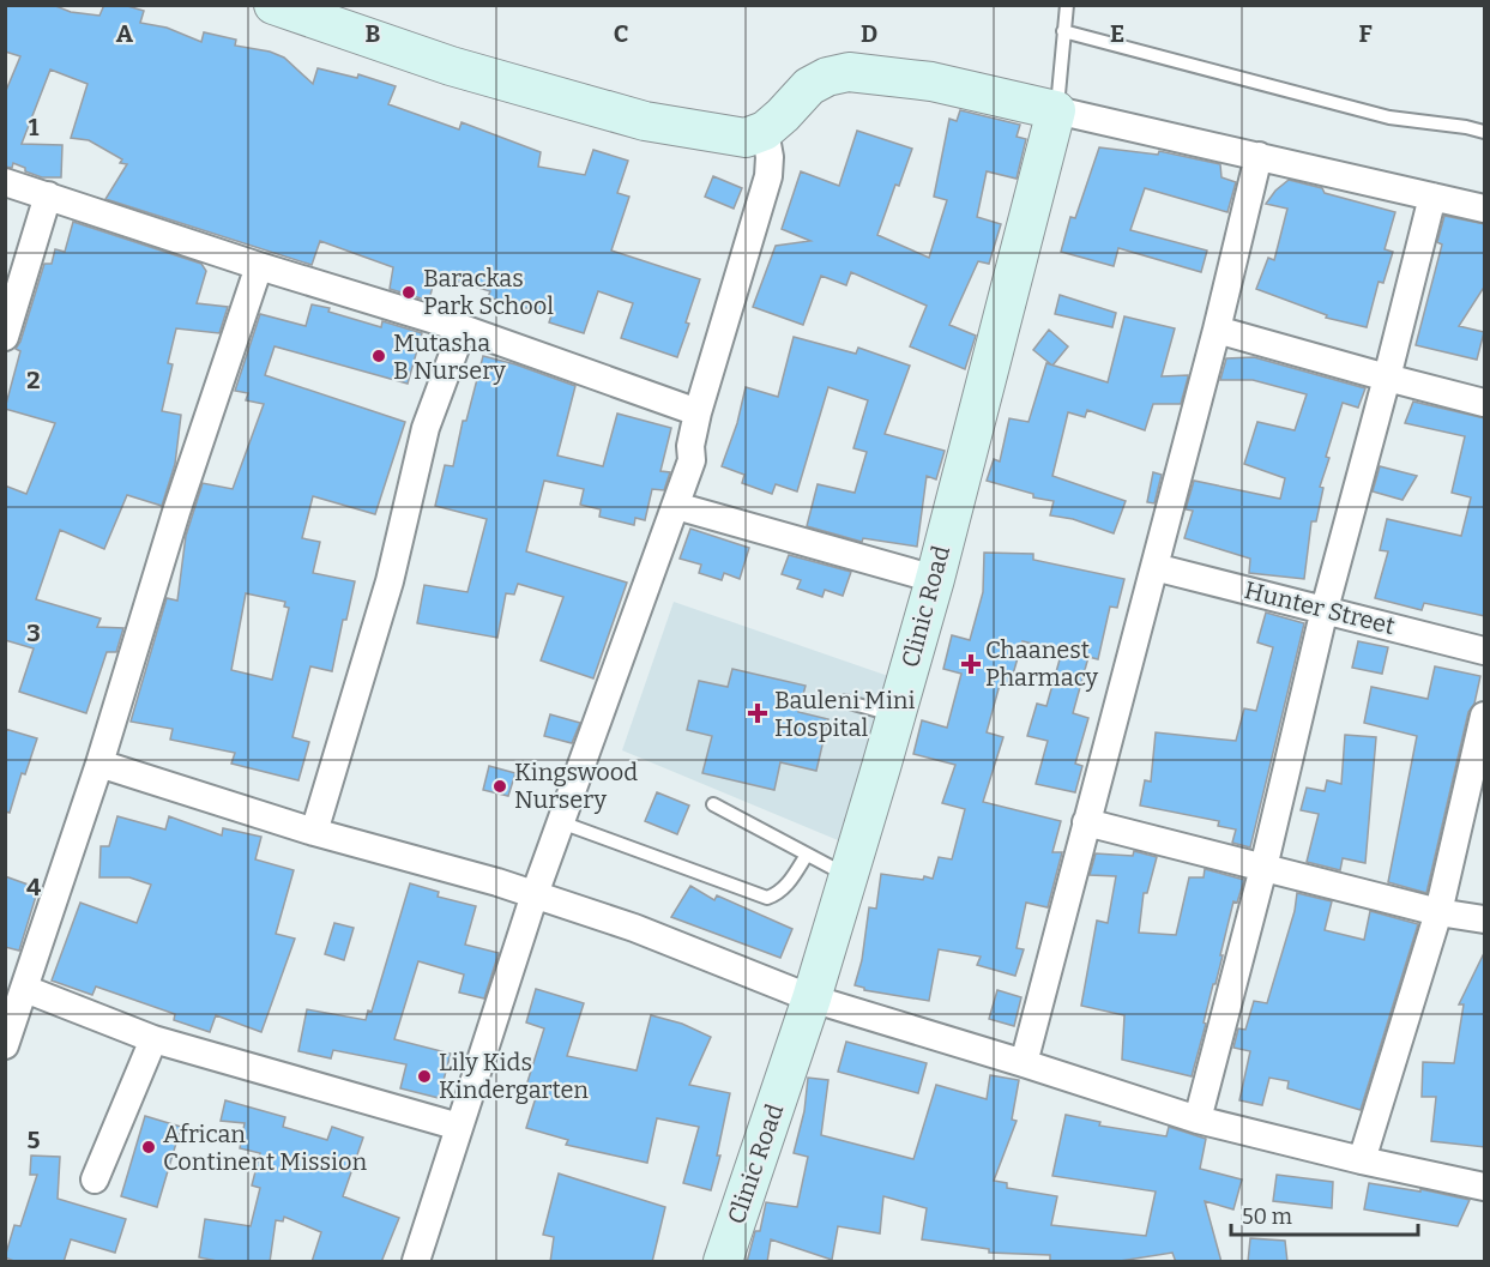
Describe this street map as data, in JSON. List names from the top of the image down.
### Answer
{
  "streets": {
    "street": ["Clinic Road", "Hunter Street"]
  },
  "places": {
    "other": [
      "Barackas Park School",
      "Mutasha B Nursery",
      "Kingswood Nursery",
      "Lily Kids Kindergarten",
      "African Continent Mission"
    ],
    "health": ["Chaanest Pharmacy", "Bauleni Mini Hospital"]
  },
  "scale_bar": "50 m",
  "grid": {
    "columns": [
      "A",
      "B",
      "C",
      "D",
      "E",
      "F"
    ],
    "rows": [
      "1",
      "2",
      "3",
      "4",
      "5"
    ]
  }
}
